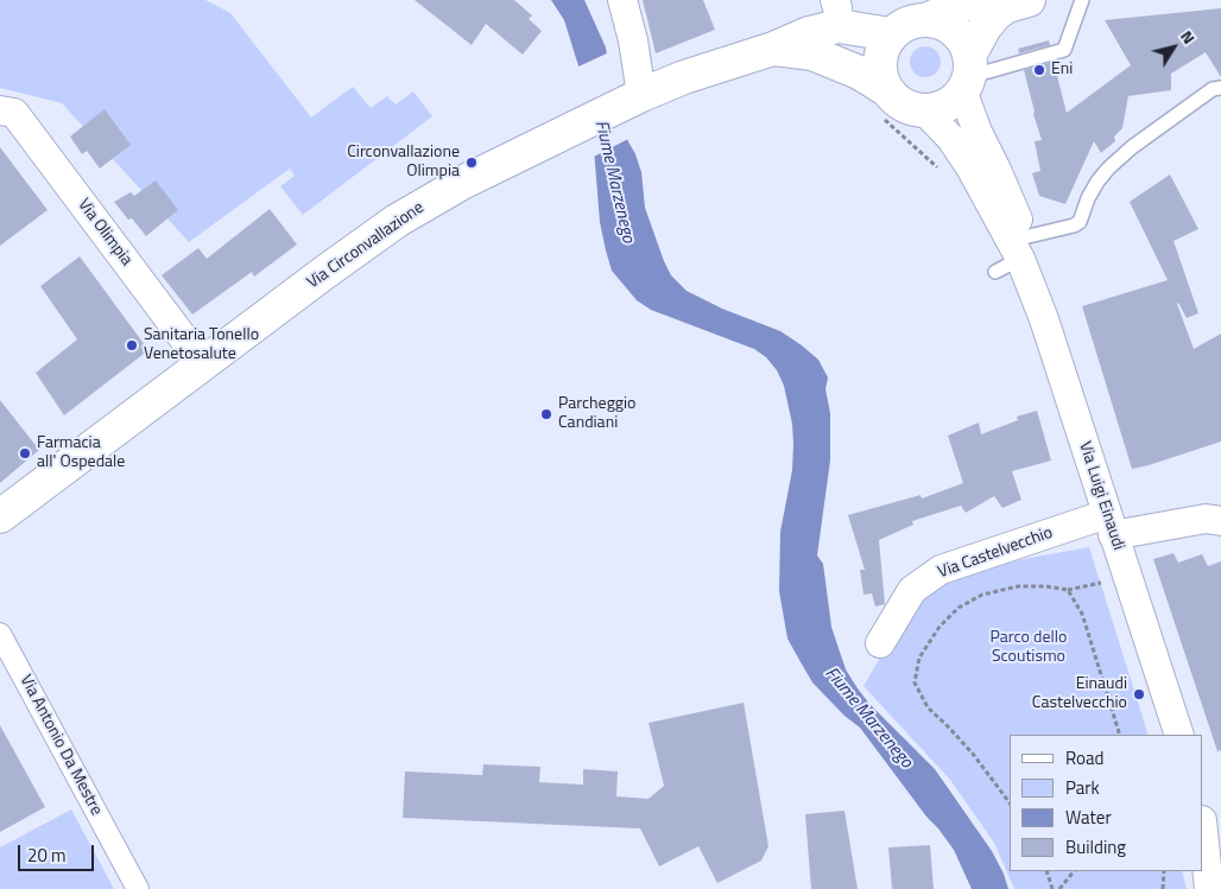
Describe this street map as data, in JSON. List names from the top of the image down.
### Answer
{
  "streets": {
    "street": [
      "Via Olimpia",
      "Via Circonvallazione",
      "Via Luigi Einaudi",
      "Via Castelvecchio",
      "Via Antonio Da Mestre"
    ]
  },
  "crossings": [
    ["Via Olimpia", "Via Circonvallazione"],
    ["Via Circonvallazione", "Via Luigi Einaudi"],
    ["Via Luigi Einaudi", "Via Castelvecchio"]
  ],
  "water": ["Fiume Marzenego"],
  "parks": ["Parco dello Scoutismo"],
  "places": [
    "Eni",
    "Circonvallazione Olimpia",
    "Sanitaria Tonello Venetosalute",
    "Parcheggio Candiani",
    "Farmacia all' Ospedale",
    "Einaudi Castelvecchio"
  ],
  "legend": [
    "Road",
    "Park",
    "Water",
    "Building"
  ],
  "scale_bar": "20 m",
  "north": "top right"
}
